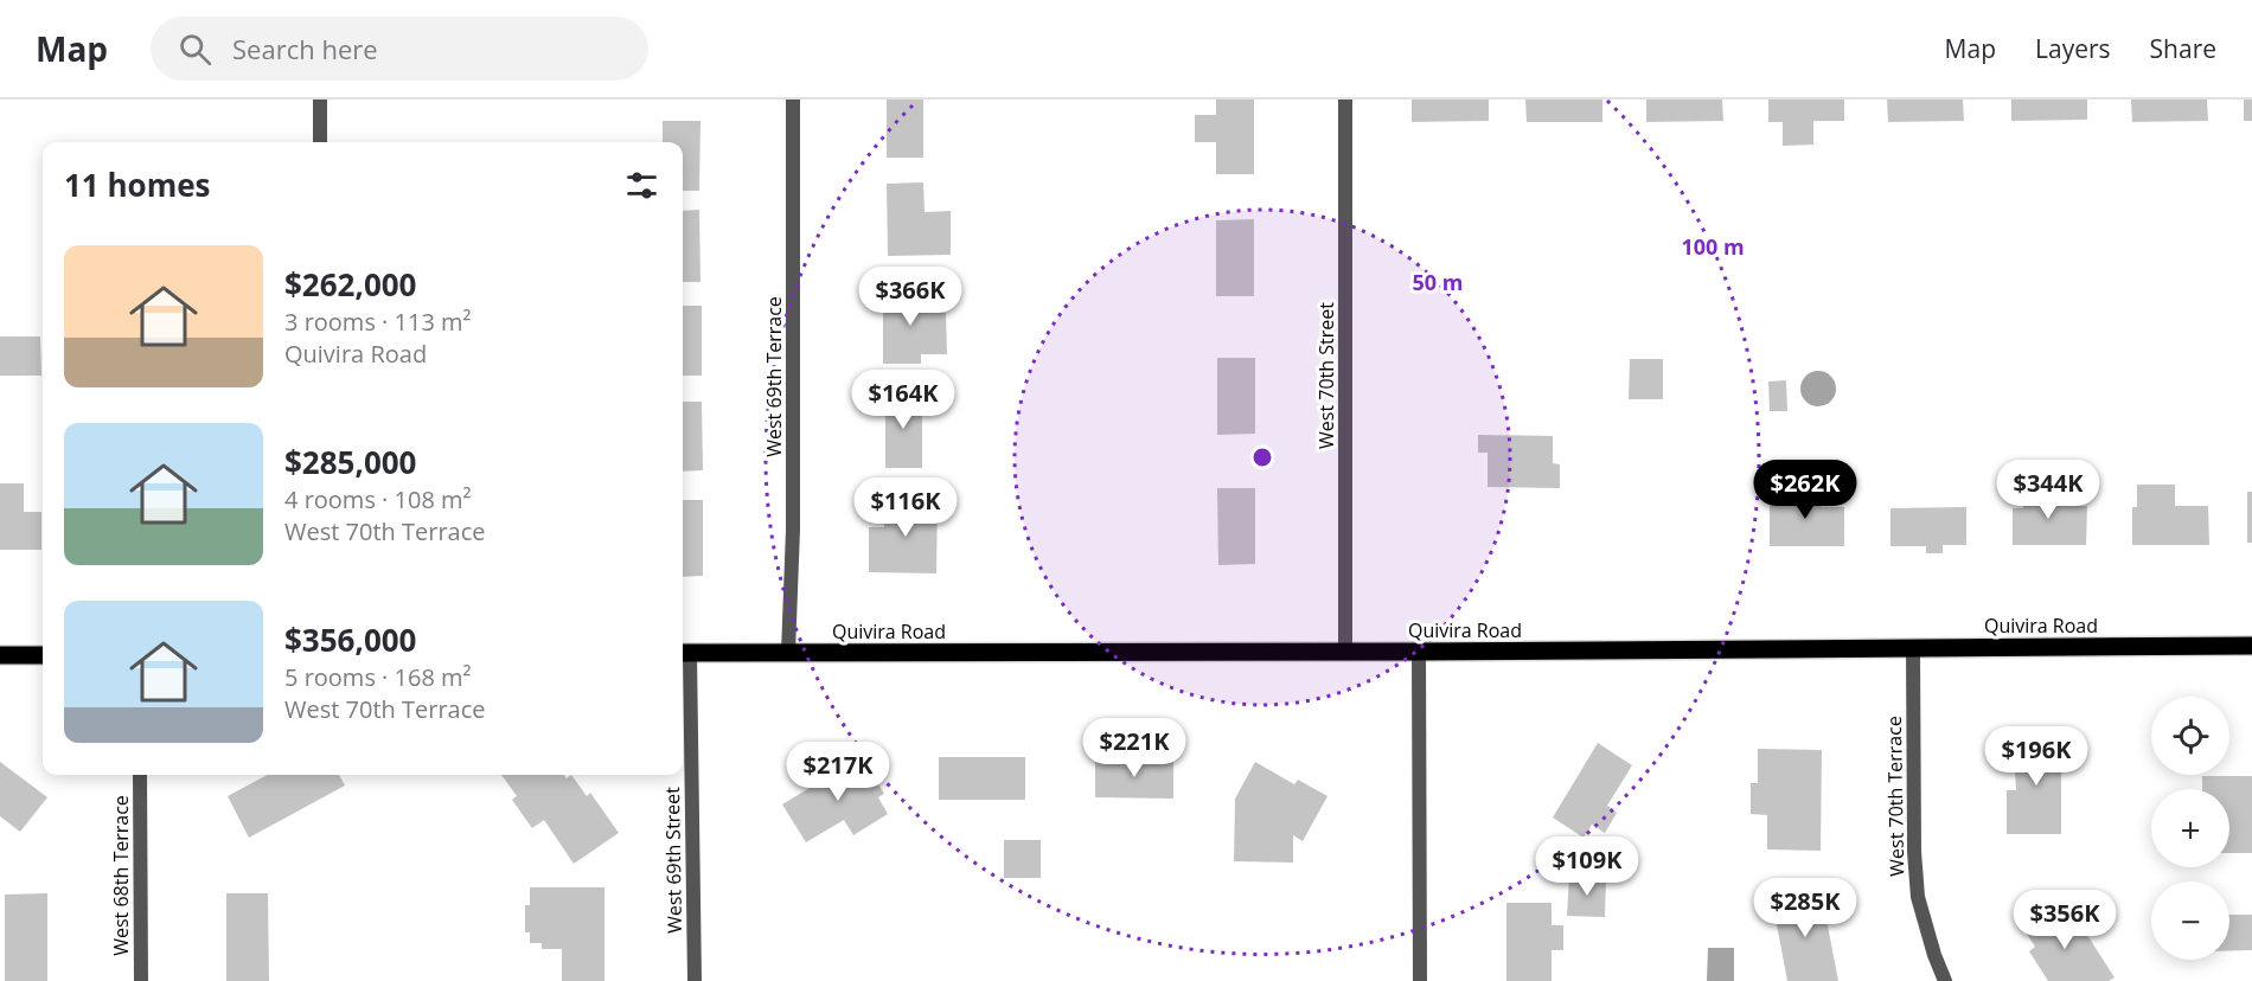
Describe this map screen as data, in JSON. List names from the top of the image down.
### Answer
{
  "streets": {
    "main road": ["Quivira Road"],
    "street": [
      "West 70th Street",
      "West 69th Terrace",
      "West 70th Terrace",
      "West 69th Street",
      "West 68th Terrace"
    ]
  },
  "crossings": [
    ["West 70th Street", "Quivira Road"],
    ["West 69th Terrace", "Quivira Road"],
    ["Quivira Road", "West 70th Terrace"],
    ["Quivira Road", "West 69th Street"]
  ],
  "page": {
    "header": "Map",
    "search": "Search here",
    "nav": ["Map", "Layers", "Share"],
    "heading": "11 homes",
    "list": [
      {
        "name": "$262,000",
        "note": "3 rooms · 113 m² · Quivira Road"
      },
      {
        "name": "$285,000",
        "note": "4 rooms · 108 m² · West 70th Terrace"
      },
      {
        "name": "$356,000",
        "note": "5 rooms · 168 m² · West 70th Terrace"
      }
    ],
    "price": [
      "$366K",
      "$164K",
      "$262K",
      "$344K",
      "$116K",
      "$221K",
      "$196K",
      "$217K",
      "$109K",
      "$285K",
      "$356K"
    ],
    "map_buttons": ["+", "−"]
  },
  "rings": ["100 m", "50 m"]
}
